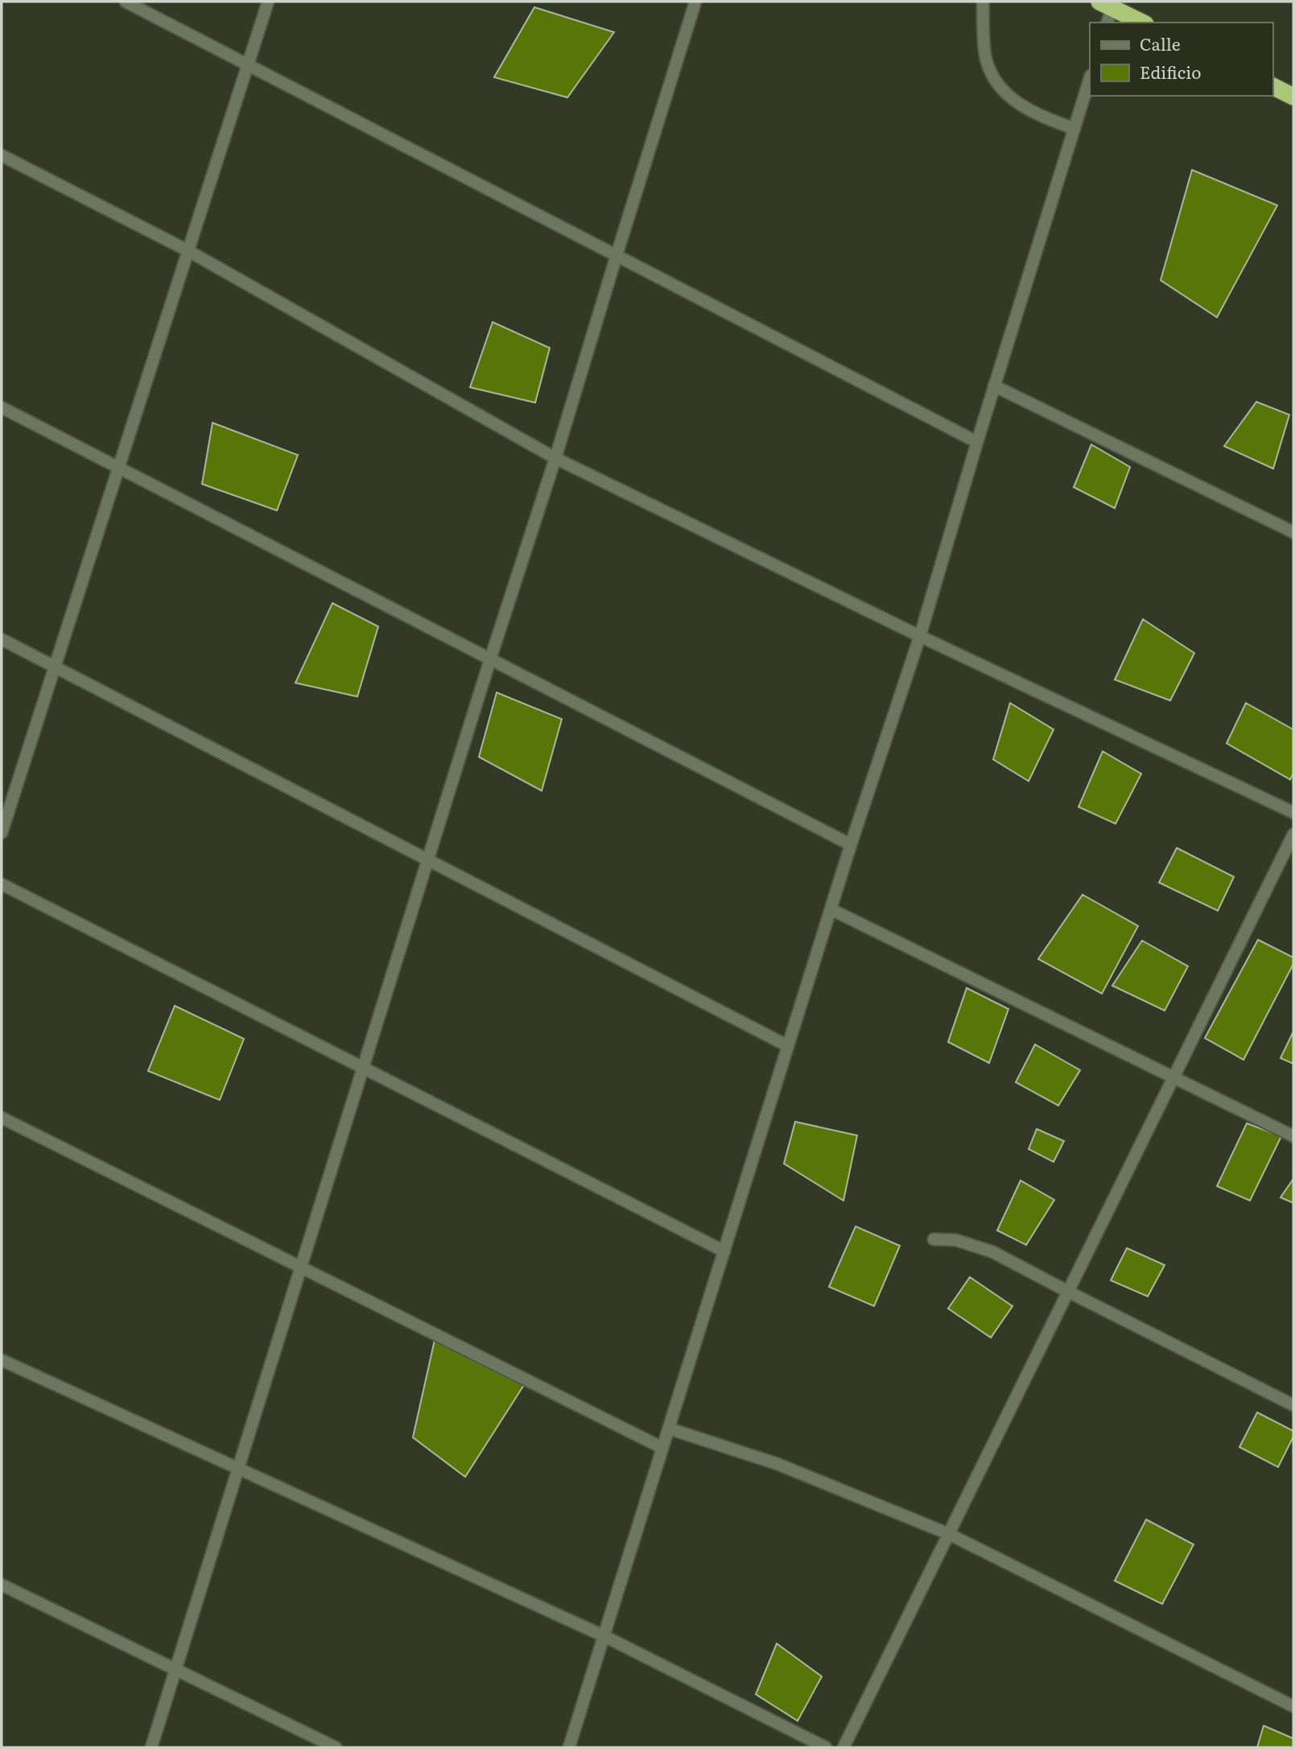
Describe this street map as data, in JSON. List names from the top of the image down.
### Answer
{
  "legend": ["Calle", "Edificio"]
}
